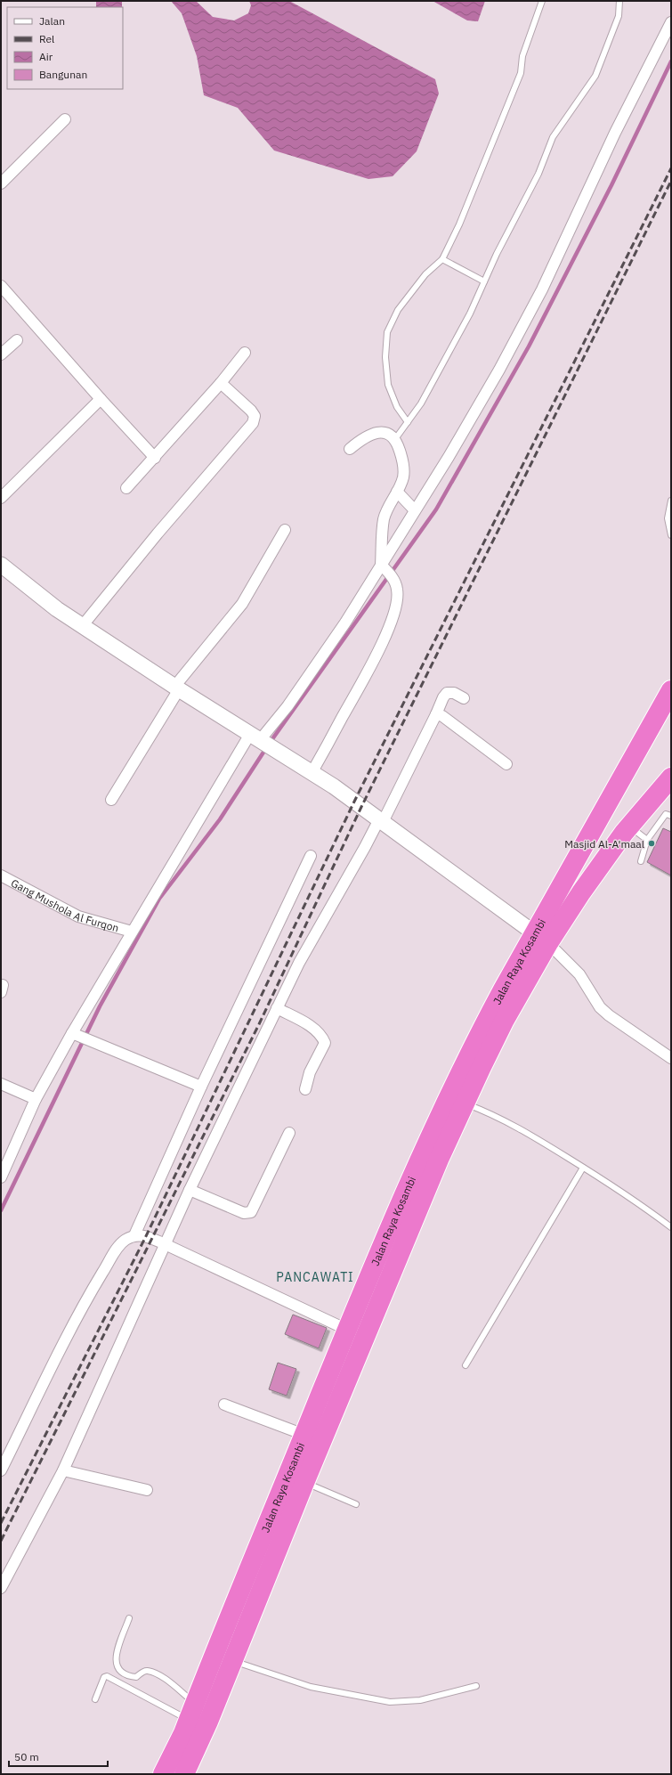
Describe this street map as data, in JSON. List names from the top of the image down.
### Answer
{
  "streets": {
    "highway": ["Jalan Raya Kosambi"],
    "street": ["Gang Mushola Al Furqon"]
  },
  "districts": ["PANCAWATI"],
  "places": ["Masjid Al-A'maal"],
  "legend": [
    "Jalan",
    "Rel",
    "Air",
    "Bangunan"
  ],
  "scale_bar": "50 m"
}
